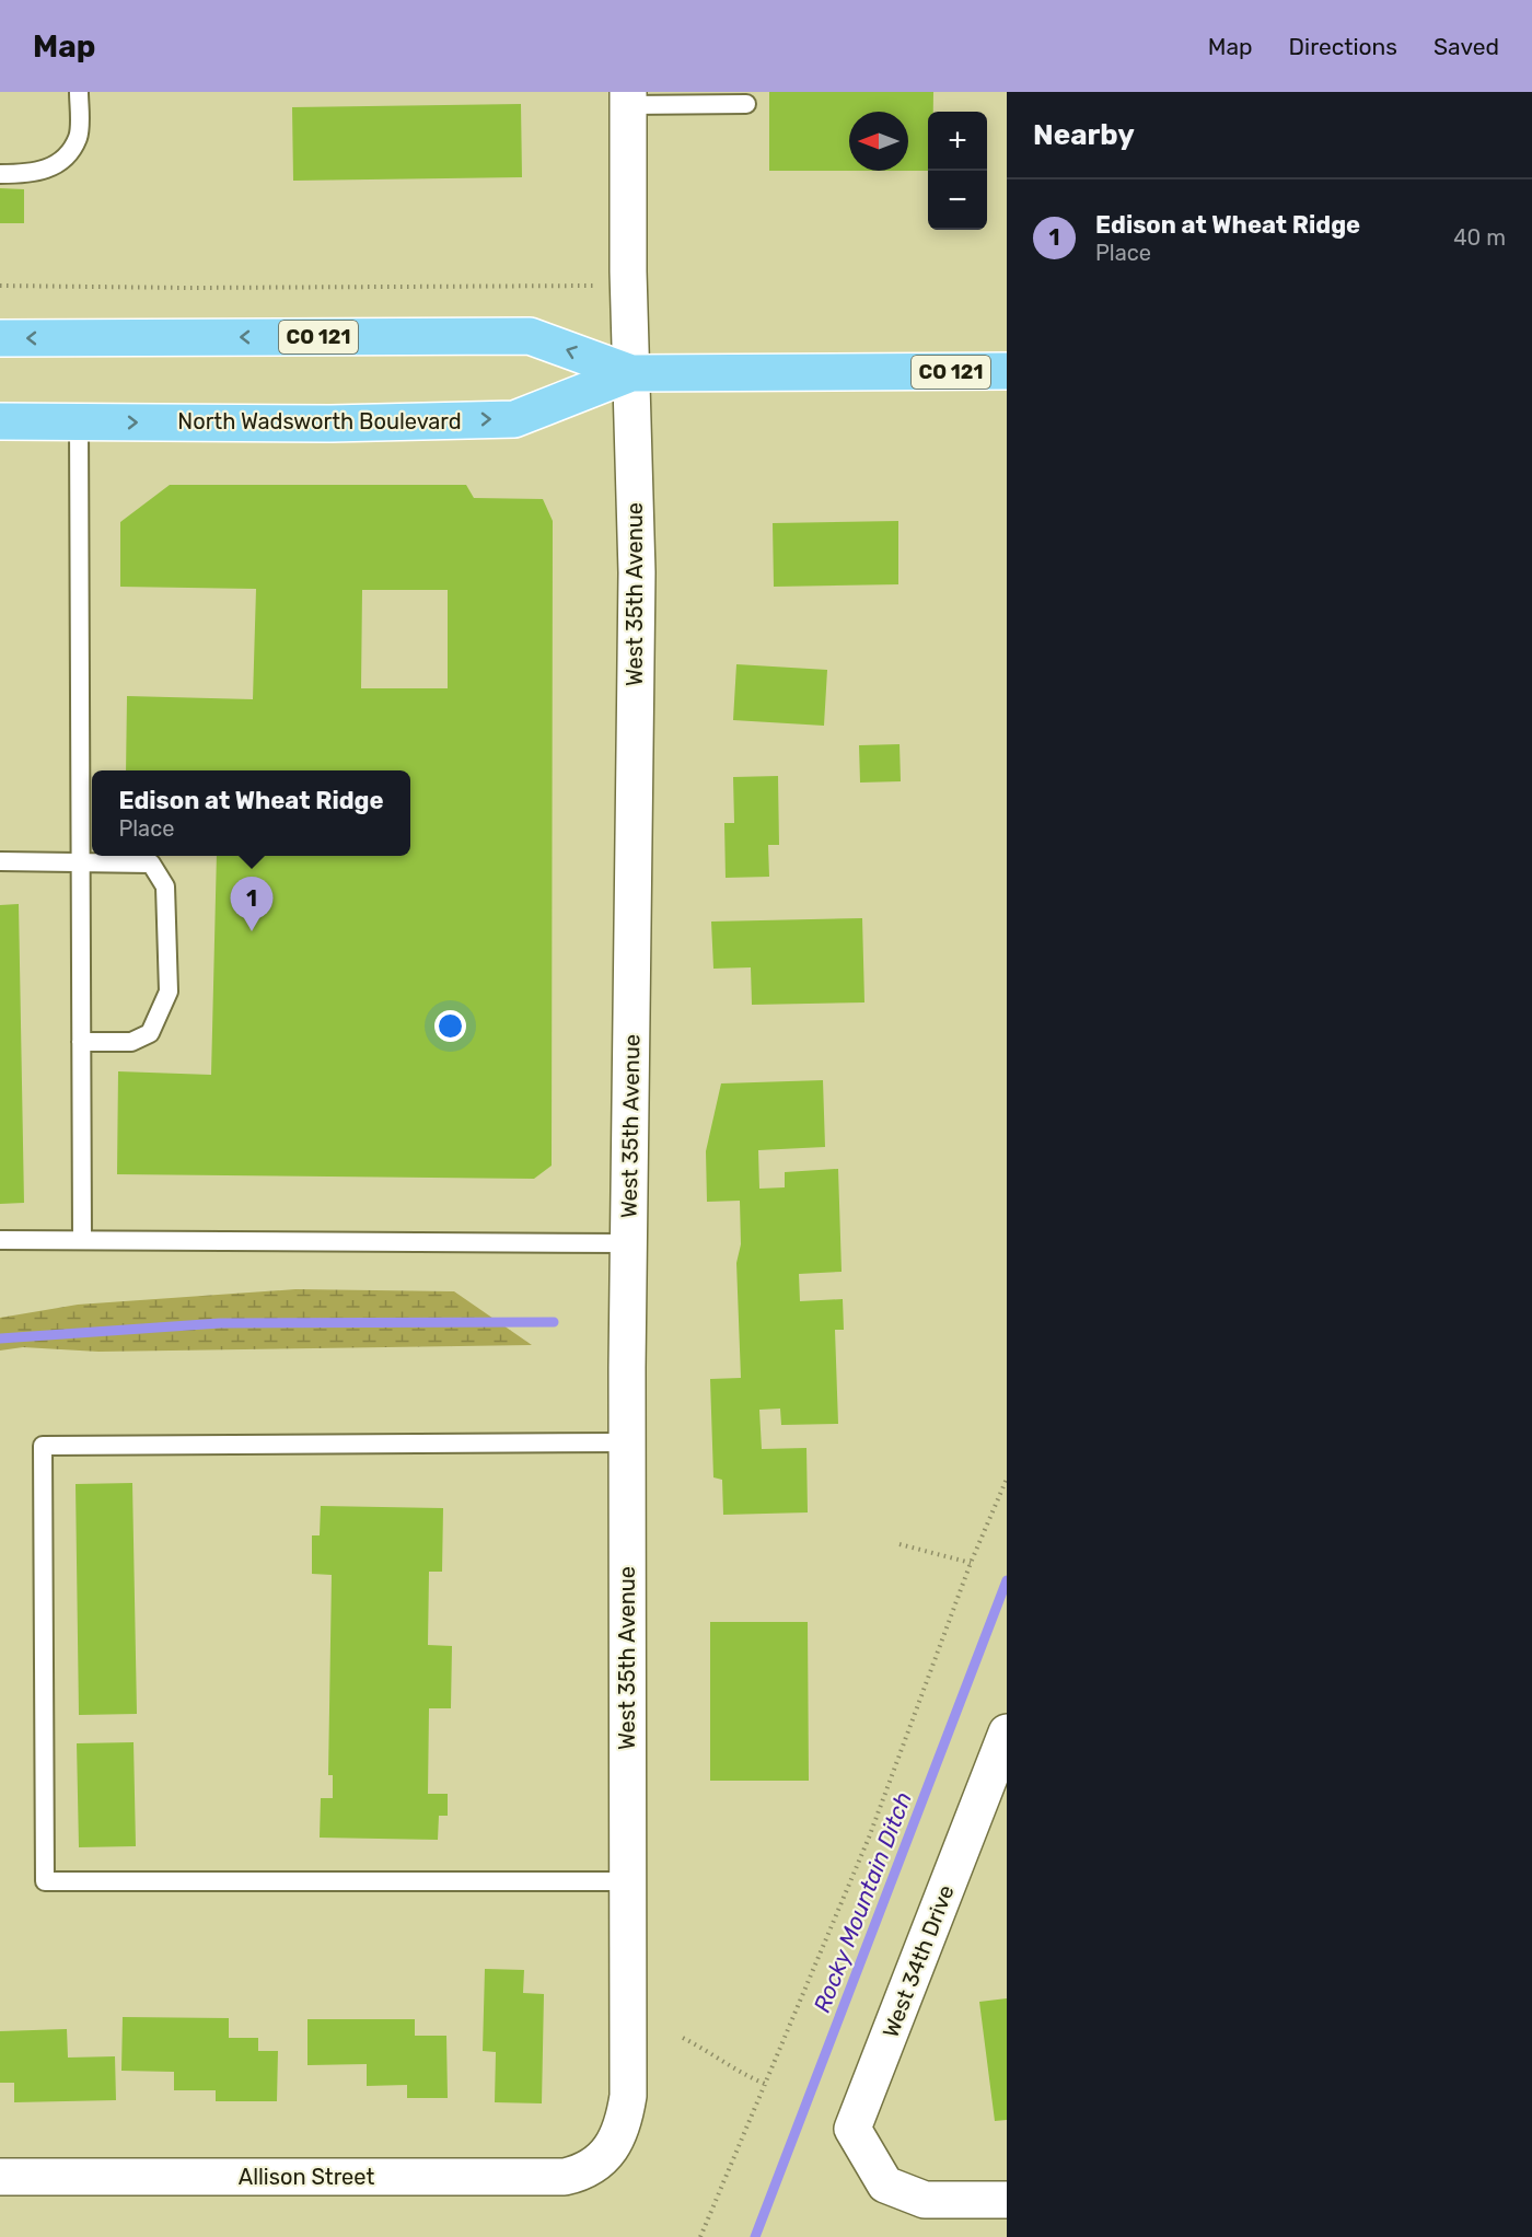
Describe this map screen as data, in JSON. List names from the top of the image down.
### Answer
{
  "streets": {
    "main road": ["CO 121", "North Wadsworth Boulevard"],
    "street": ["West 35th Avenue", "West 34th Drive", "Allison Street"]
  },
  "crossings": [
    ["North Wadsworth Boulevard", "West 35th Avenue"],
    ["West 35th Avenue", "Allison Street"]
  ],
  "water": ["Rocky Mountain Ditch"],
  "north": "left",
  "page": {
    "header": "Map",
    "nav": ["Map", "Directions", "Saved"],
    "heading": "Nearby",
    "map_buttons": ["+", "−"],
    "list": [
      {
        "mark": "1",
        "name": "Edison at Wheat Ridge",
        "note": "Place",
        "value": "40 m"
      }
    ],
    "popup": ["Edison at Wheat Ridge", "Place"],
    "pins": "1"
  }
}
